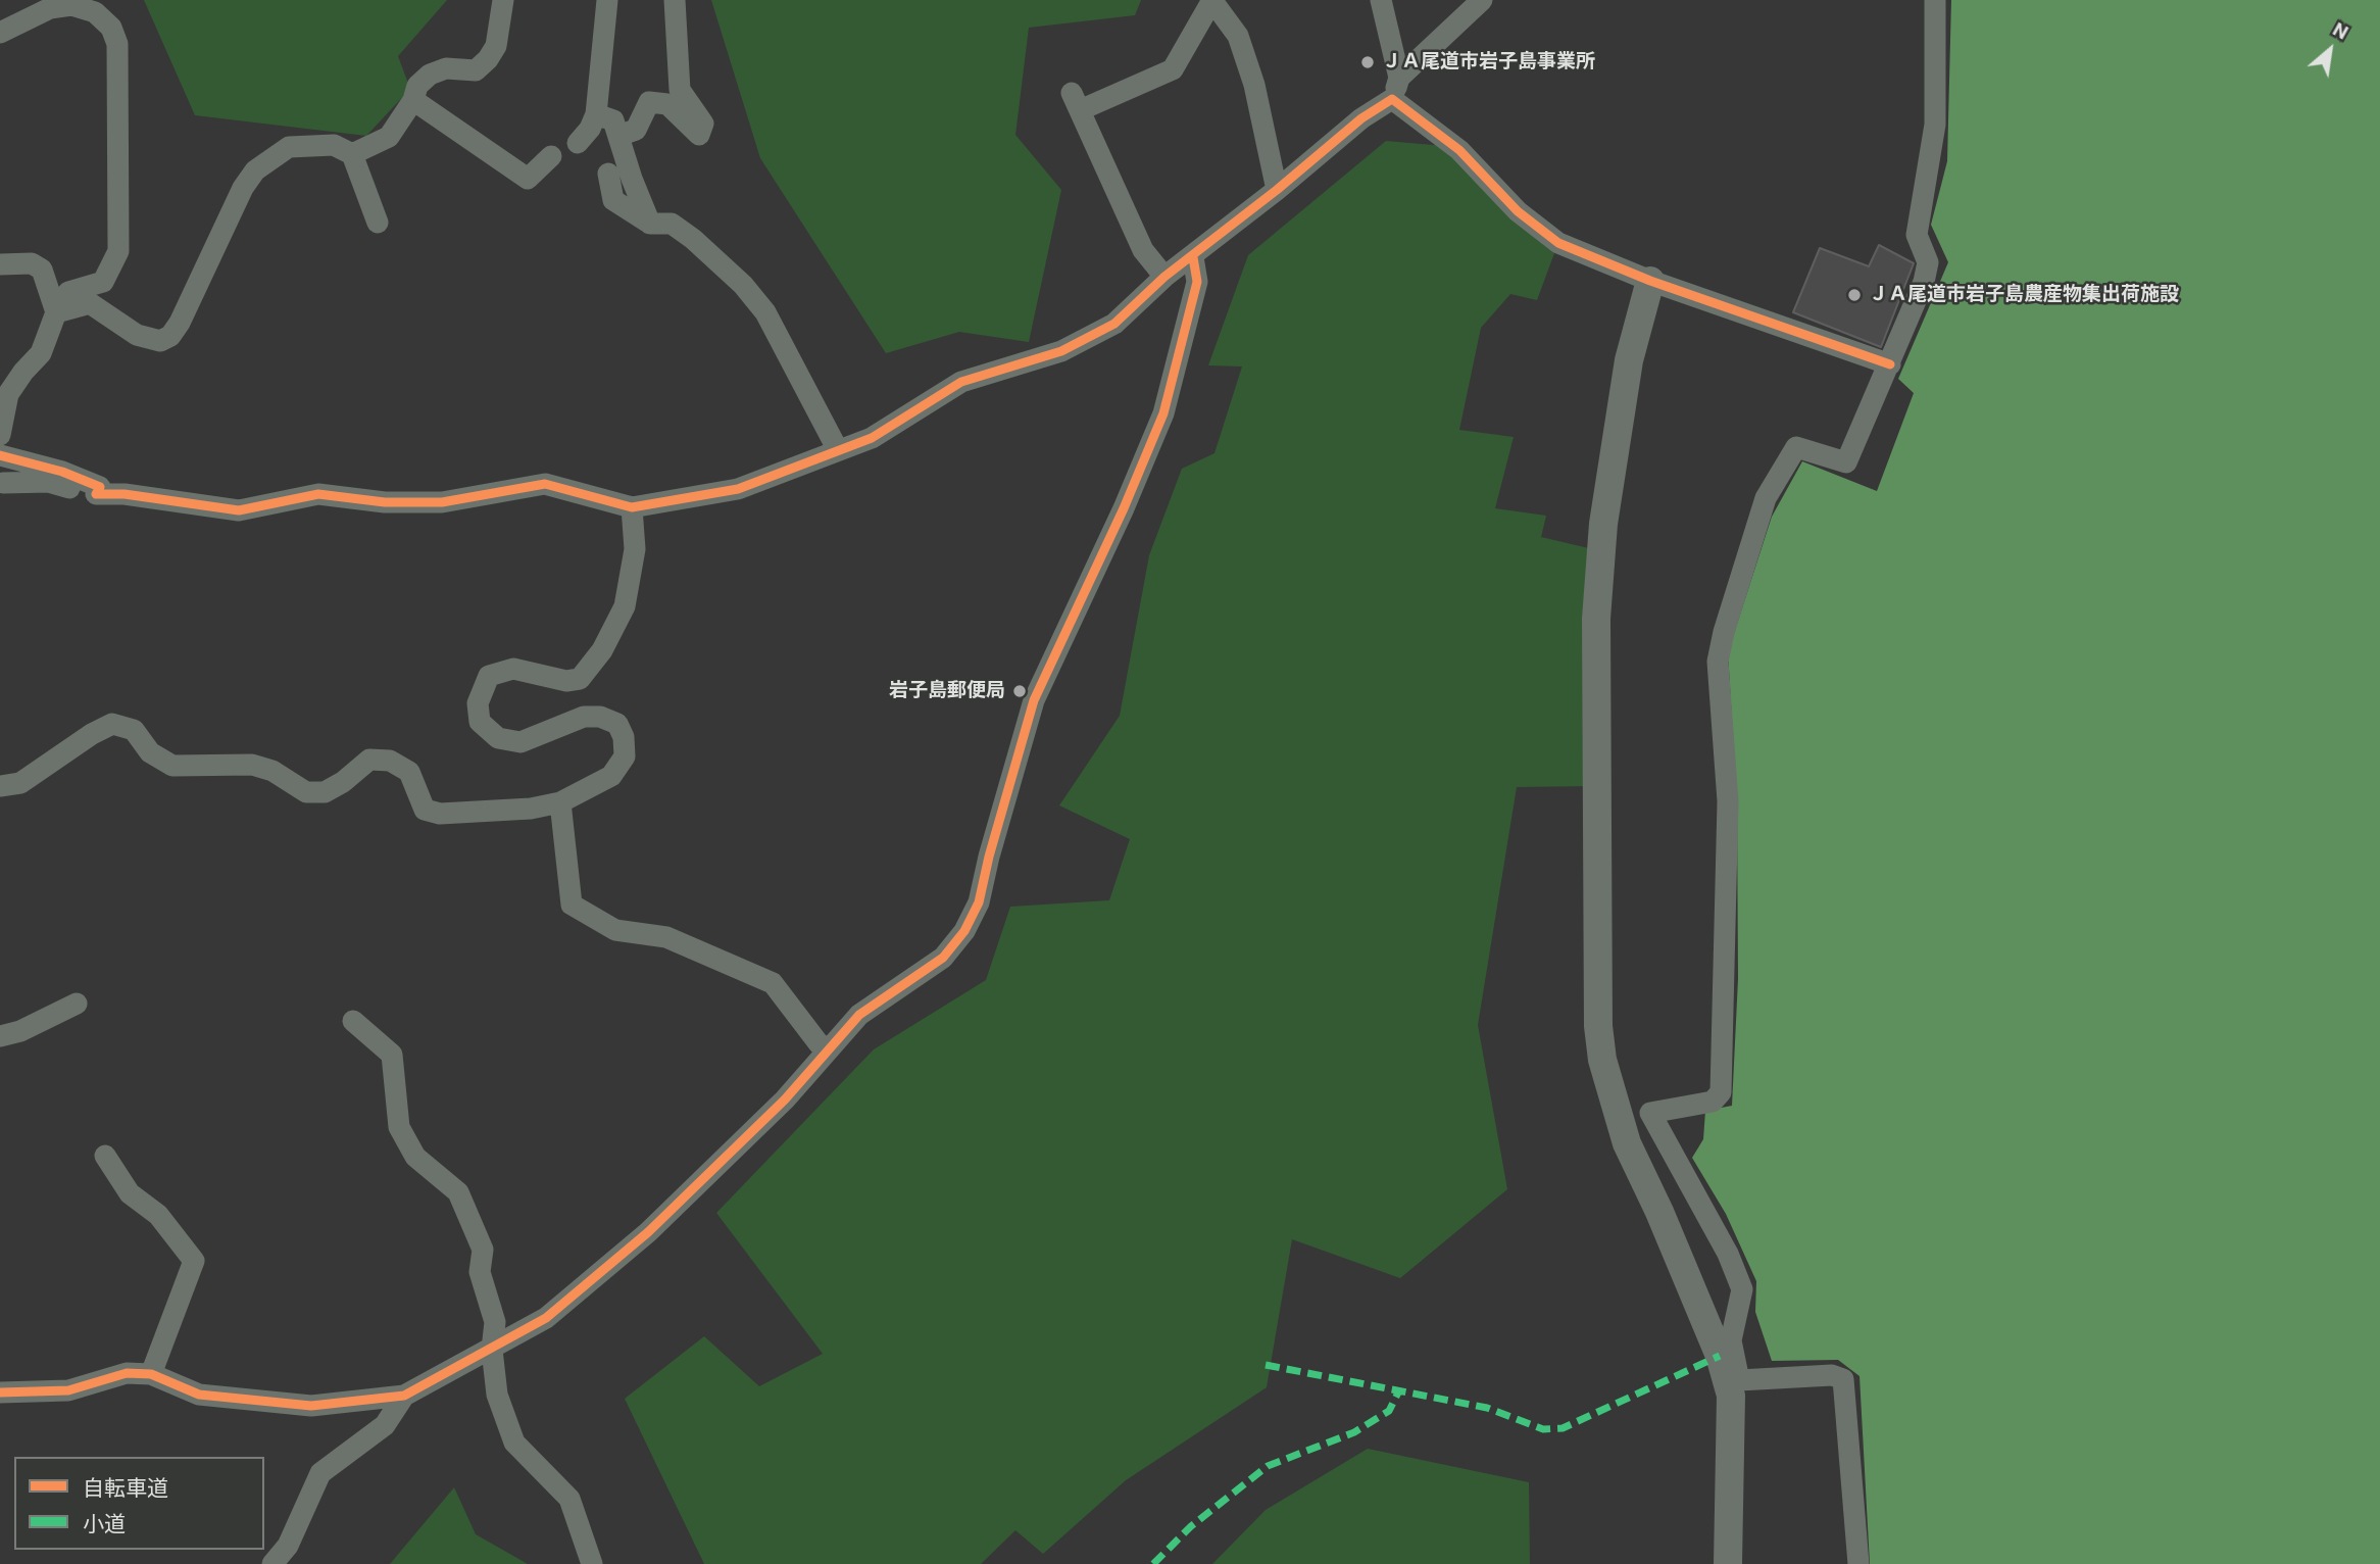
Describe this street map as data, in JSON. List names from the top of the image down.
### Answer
{
  "places": ["ＪＡ尾道市岩子島事業所", "ＪＡ尾道市岩子島農産物集出荷施設", "岩子島郵便局"],
  "legend": ["自転車道", "小道"],
  "north": "top right"
}
